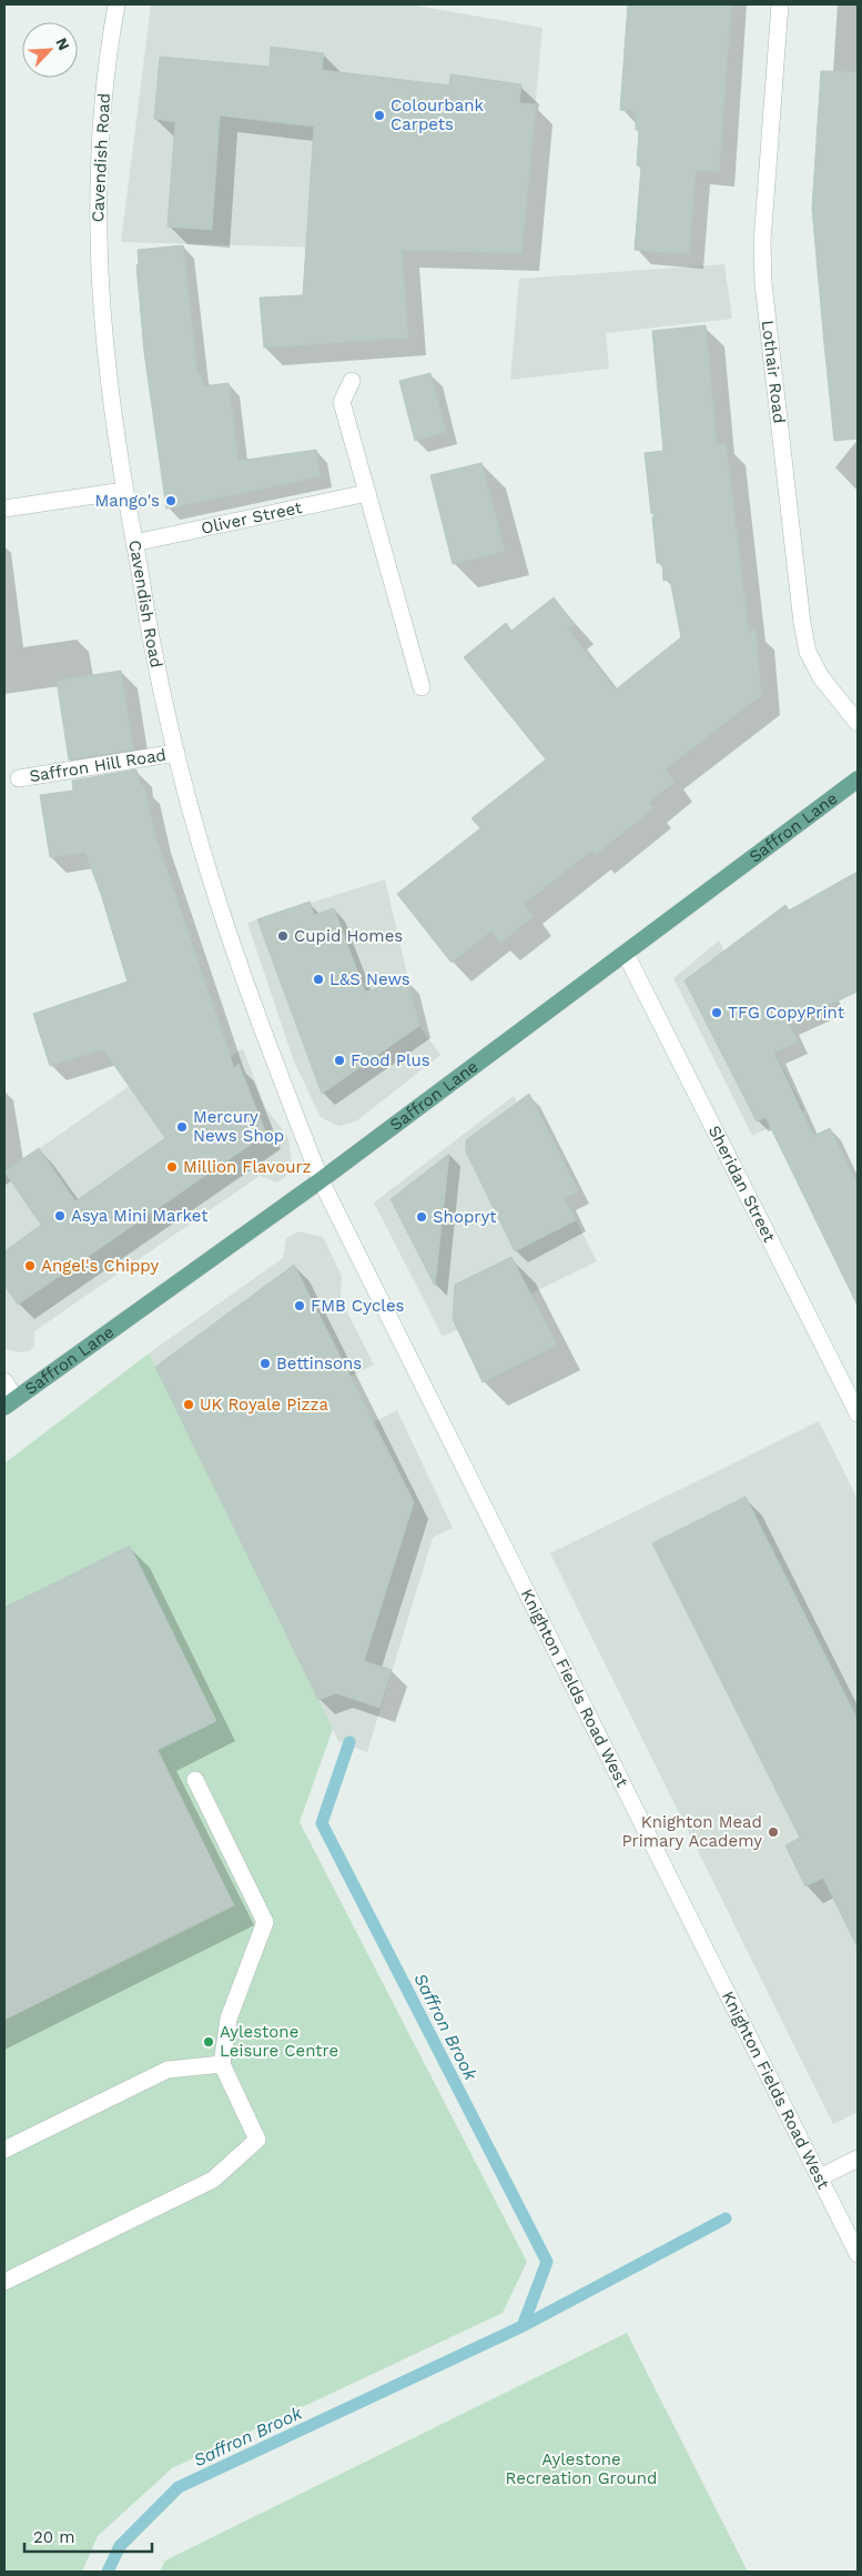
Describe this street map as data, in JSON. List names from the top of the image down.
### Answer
{
  "streets": {
    "main road": ["Saffron Lane"],
    "street": [
      "Cavendish Road",
      "Lothair Road",
      "Oliver Street",
      "Saffron Hill Road",
      "Sheridan Street",
      "Knighton Fields Road West"
    ]
  },
  "crossings": [
    ["Cavendish Road", "Oliver Street"],
    ["Cavendish Road", "Saffron Hill Road"],
    ["Cavendish Road", "Saffron Lane"],
    ["Cavendish Road", "Knighton Fields Road West"],
    ["Saffron Lane", "Sheridan Street"],
    ["Saffron Lane", "Knighton Fields Road West"]
  ],
  "water": ["Saffron Brook"],
  "parks": ["Aylestone Recreation Ground"],
  "places": [
    "Colourbank Carpets",
    "Mango's",
    "Cupid Homes",
    "L&S News",
    "TFG CopyPrint",
    "Food Plus",
    "Mercury News Shop",
    "Million Flavourz",
    "Asya Mini Market",
    "Shopryt",
    "Angel's Chippy",
    "FMB Cycles",
    "Bettinsons",
    "UK Royale Pizza",
    "Knighton Mead Primary Academy",
    "Aylestone Leisure Centre"
  ],
  "scale_bar": "20 m",
  "north": "top right"
}
